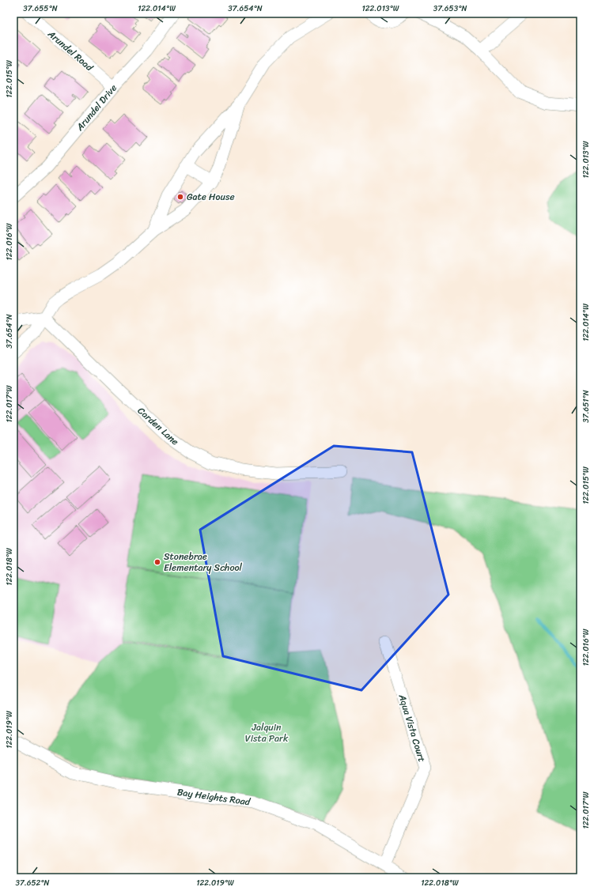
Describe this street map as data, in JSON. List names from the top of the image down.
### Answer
{
  "streets": {
    "street": [
      "Arundel Road",
      "Arundel Drive",
      "Carden Lane",
      "Aqua Vista Court",
      "Bay Heights Road"
    ]
  },
  "crossings": [
    ["Arundel Road", "Arundel Drive"],
    ["Aqua Vista Court", "Bay Heights Road"]
  ],
  "parks": ["Jalquin Vista Park"],
  "places": ["Gate House", "Stonebrae Elementary School"],
  "coordinates": [
    "37.655°N",
    "122.014°W",
    "37.654°N",
    "122.013°W",
    "37.653°N",
    "122.015°W",
    "122.016°W",
    "122.017°W",
    "37.651°N",
    "122.018°W",
    "122.019°W",
    "37.652°N"
  ]
}
